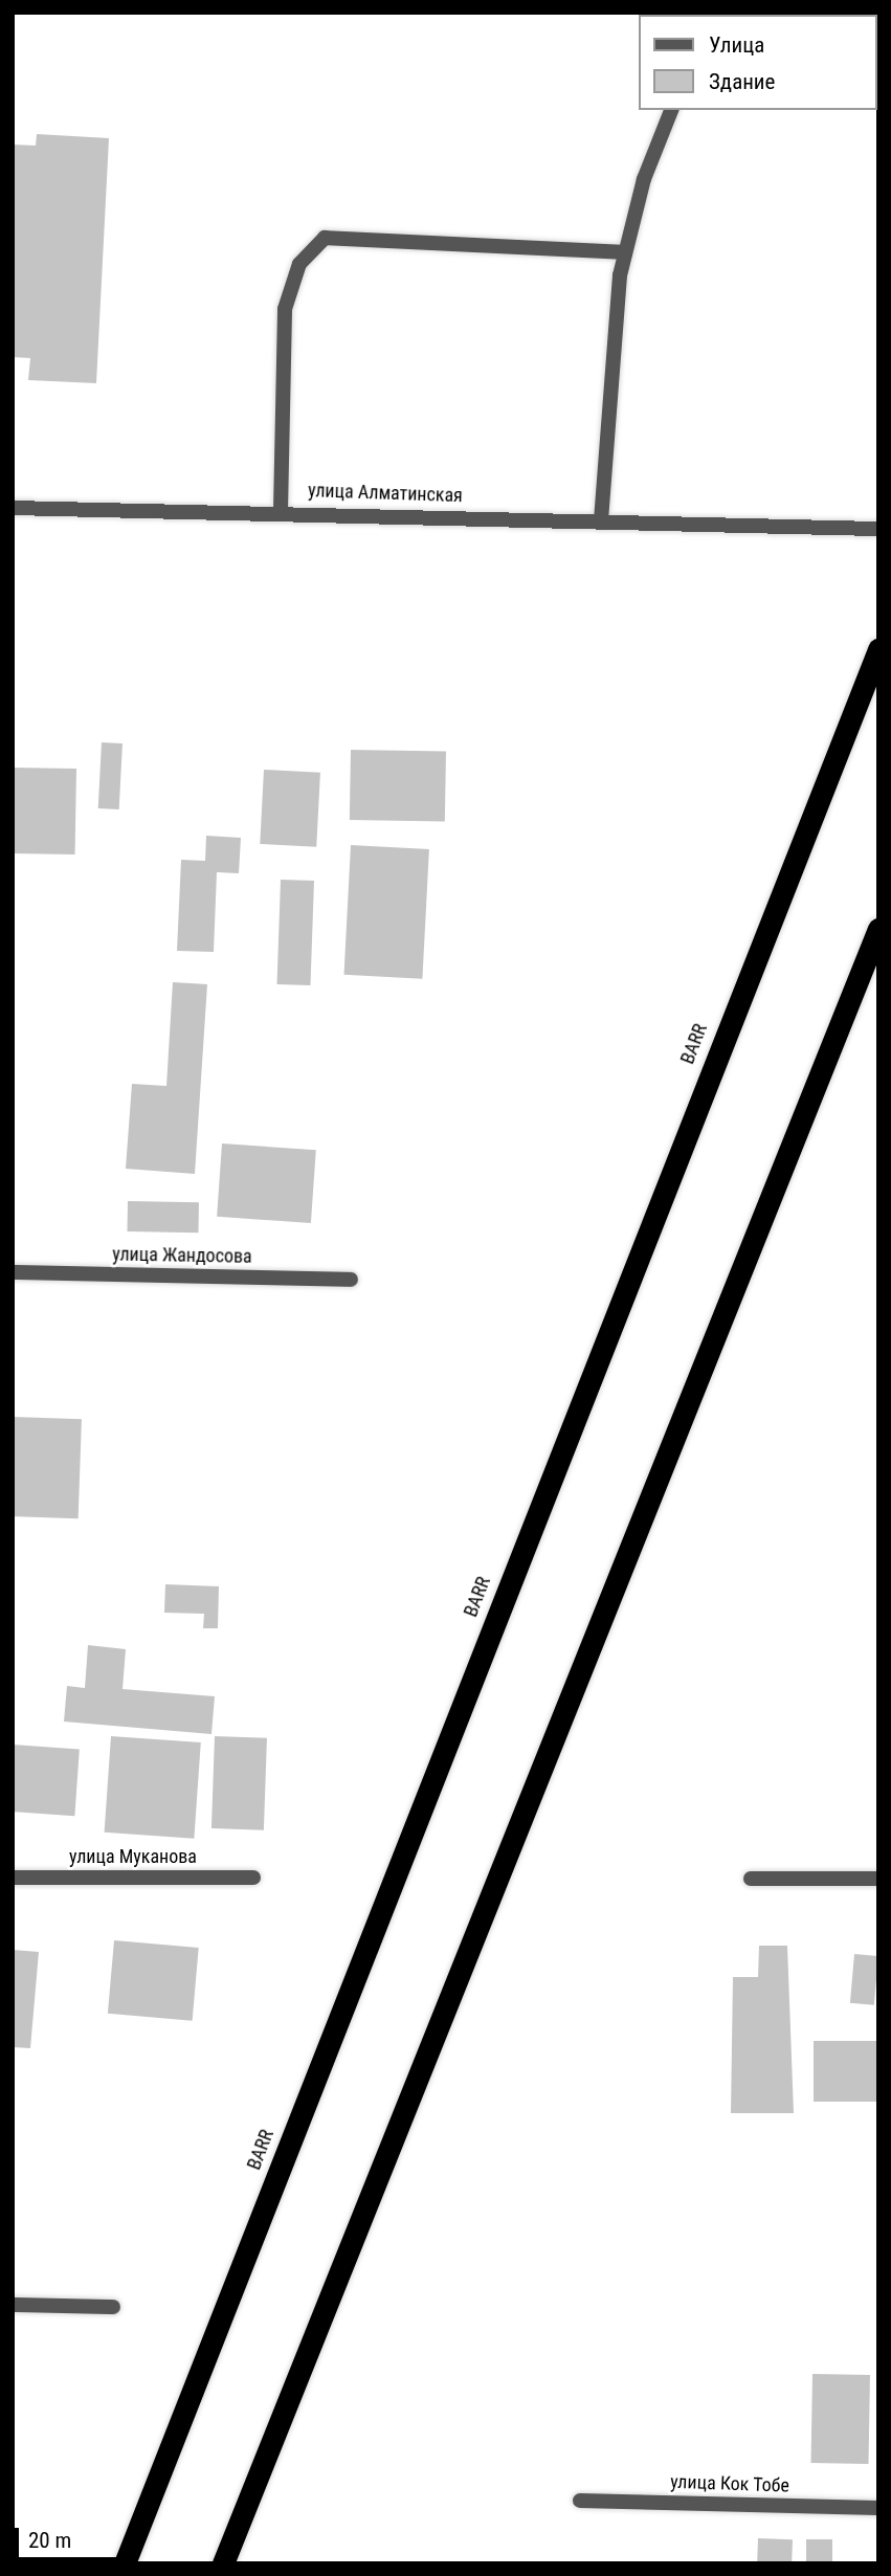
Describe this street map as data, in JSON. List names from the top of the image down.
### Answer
{
  "streets": {
    "highway": ["BARR"],
    "street": [
      "улица Алматинская",
      "улица Жандосова",
      "улица Муканова",
      "улица Кок Тобе"
    ]
  },
  "legend": ["Улица", "Здание"],
  "scale_bar": "20 m"
}
